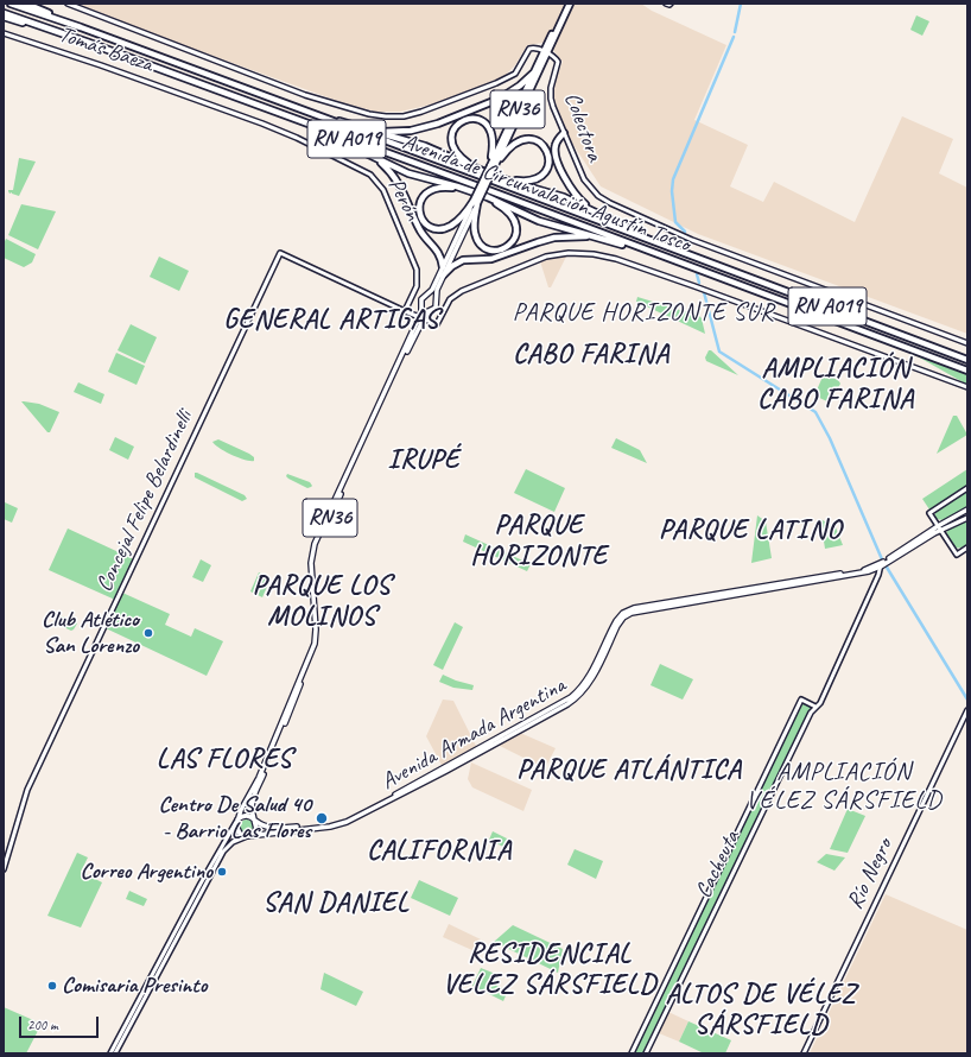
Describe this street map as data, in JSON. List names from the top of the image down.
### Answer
{
  "streets": {
    "highway": ["RN36", "RN A019", "Avenida de Circunvalación Agustín Tosco"],
    "main road": ["Avenida Armada Argentina"],
    "street": [
      "Tomás Baeza",
      "Colectora",
      "Perón",
      "Concejal Felipe Belardinelli",
      "Cacheuta",
      "Río Negro"
    ]
  },
  "crossings": [
    ["Tomás Baeza", "Perón"],
    ["RN36", "Colectora"],
    ["RN36", "Avenida Armada Argentina"],
    ["Perón", "Concejal Felipe Belardinelli"],
    ["Avenida Armada Argentina", "Cacheuta"]
  ],
  "districts": [
    "PARQUE HORIZONTE SUR",
    "GENERAL ARTIGAS",
    "CABO FARINA",
    "AMPLIACIÓN CABO FARINA",
    "IRUPÉ",
    "PARQUE HORIZONTE",
    "PARQUE LATINO",
    "PARQUE LOS MOLINOS",
    "LAS FLORES",
    "PARQUE ATLÁNTICA",
    "AMPLIACIÓN VÉLEZ SÁRSFIELD",
    "CALIFORNIA",
    "SAN DANIEL",
    "RESIDENCIAL VELEZ SÁRSFIELD",
    "ALTOS DE VÉLEZ SÁRSFIELD"
  ],
  "places": [
    "Club Atlético San Lorenzo",
    "Centro De Salud 40 - Barrio Las Flores",
    "Correo Argentino",
    "Comisaria Presinto"
  ],
  "scale_bar": "200 m"
}
